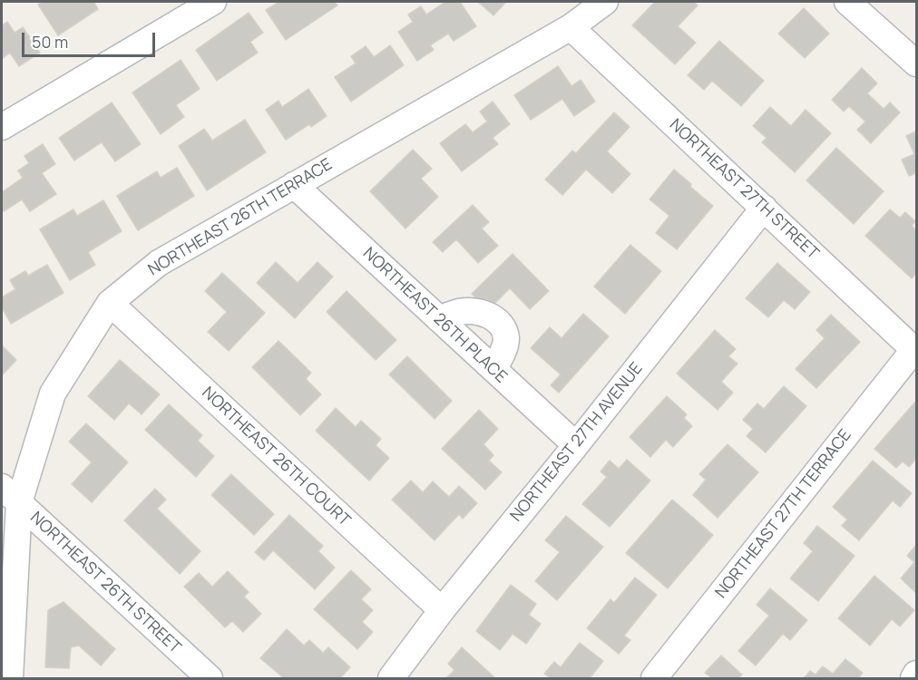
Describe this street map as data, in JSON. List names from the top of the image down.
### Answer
{
  "streets": {
    "street": [
      "NORTHEAST 27TH STREET",
      "NORTHEAST 26TH TERRACE",
      "NORTHEAST 26TH PLACE",
      "NORTHEAST 27TH AVENUE",
      "NORTHEAST 26TH COURT",
      "NORTHEAST 27TH TERRACE",
      "NORTHEAST 26TH STREET"
    ]
  },
  "crossings": [
    ["NORTHEAST 27TH STREET", "NORTHEAST 26TH TERRACE"],
    ["NORTHEAST 27TH STREET", "NORTHEAST 27TH AVENUE"],
    ["NORTHEAST 27TH STREET", "NORTHEAST 27TH TERRACE"],
    ["NORTHEAST 26TH TERRACE", "NORTHEAST 26TH PLACE"],
    ["NORTHEAST 26TH TERRACE", "NORTHEAST 26TH COURT"],
    ["NORTHEAST 26TH TERRACE", "NORTHEAST 26TH STREET"],
    ["NORTHEAST 26TH PLACE", "NORTHEAST 27TH AVENUE"],
    ["NORTHEAST 27TH AVENUE", "NORTHEAST 26TH COURT"]
  ],
  "scale_bar": "50 m"
}
